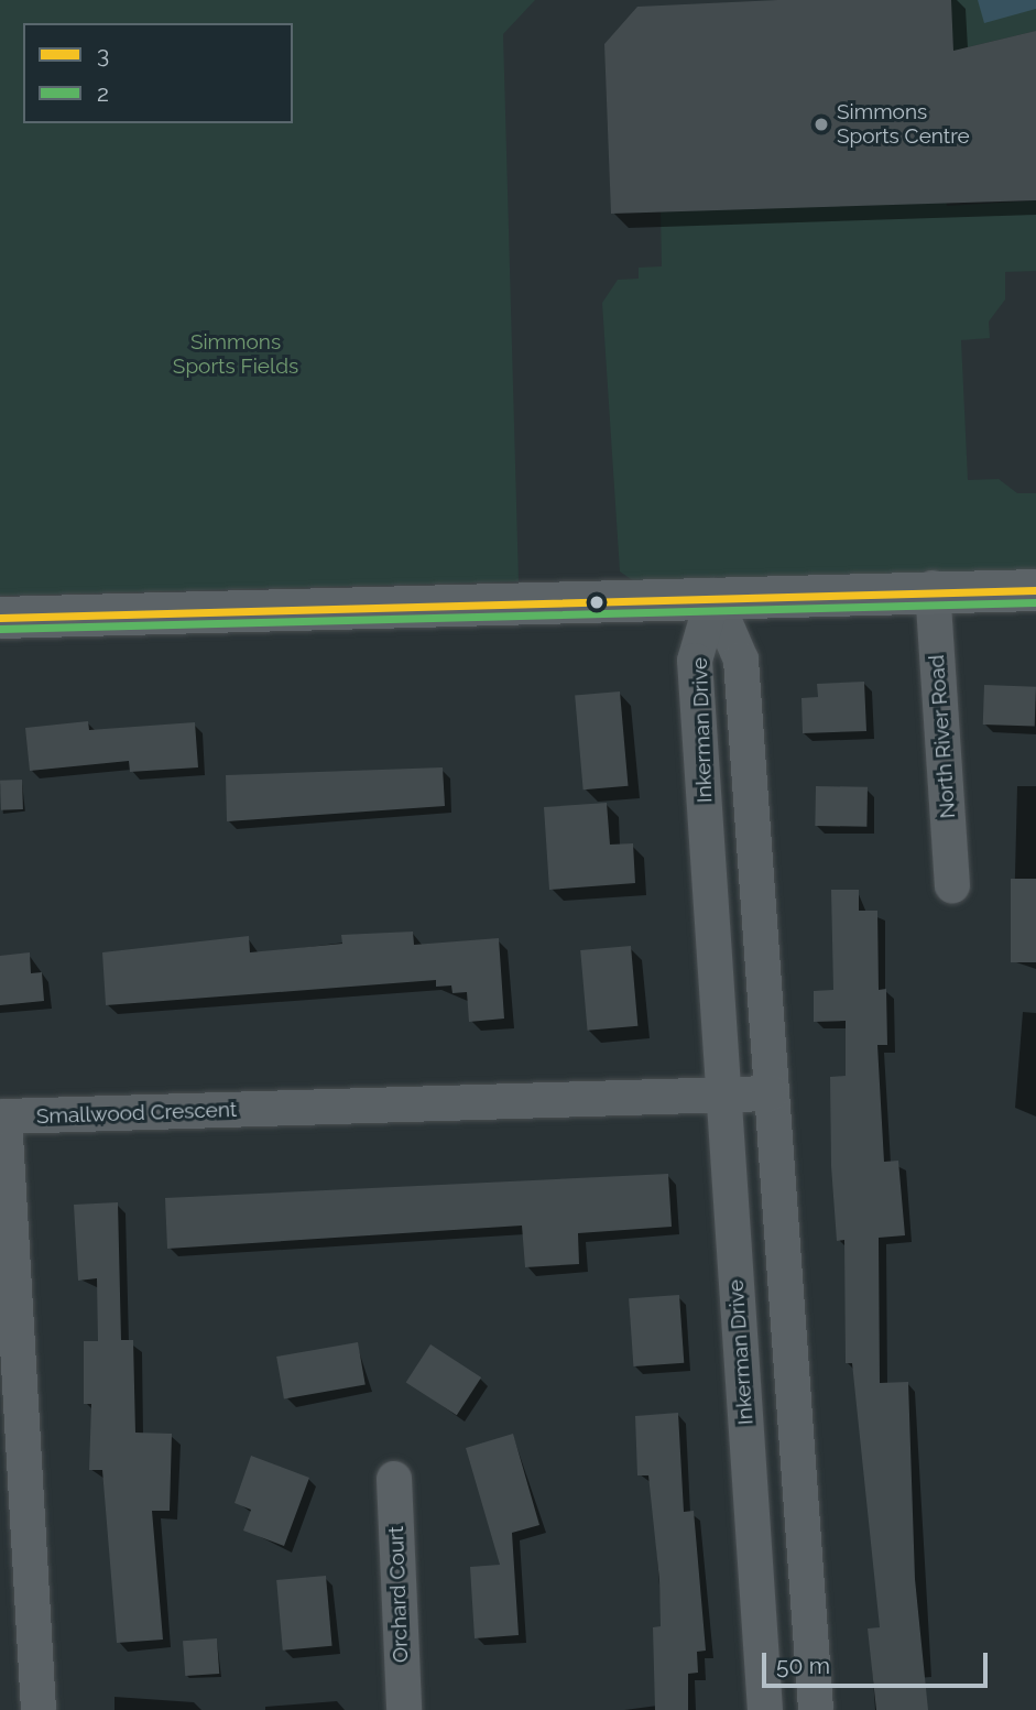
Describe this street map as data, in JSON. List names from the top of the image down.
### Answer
{
  "streets": {
    "street": [
      "Inkerman Drive",
      "North River Road",
      "Smallwood Crescent",
      "Orchard Court"
    ]
  },
  "crossings": [
    ["Inkerman Drive", "Smallwood Crescent"]
  ],
  "parks": ["Simmons Sports Fields"],
  "places": ["Simmons Sports Centre"],
  "lines": ["transit line 3", "transit line 2"],
  "legend": ["3", "2"],
  "scale_bar": "50 m"
}
